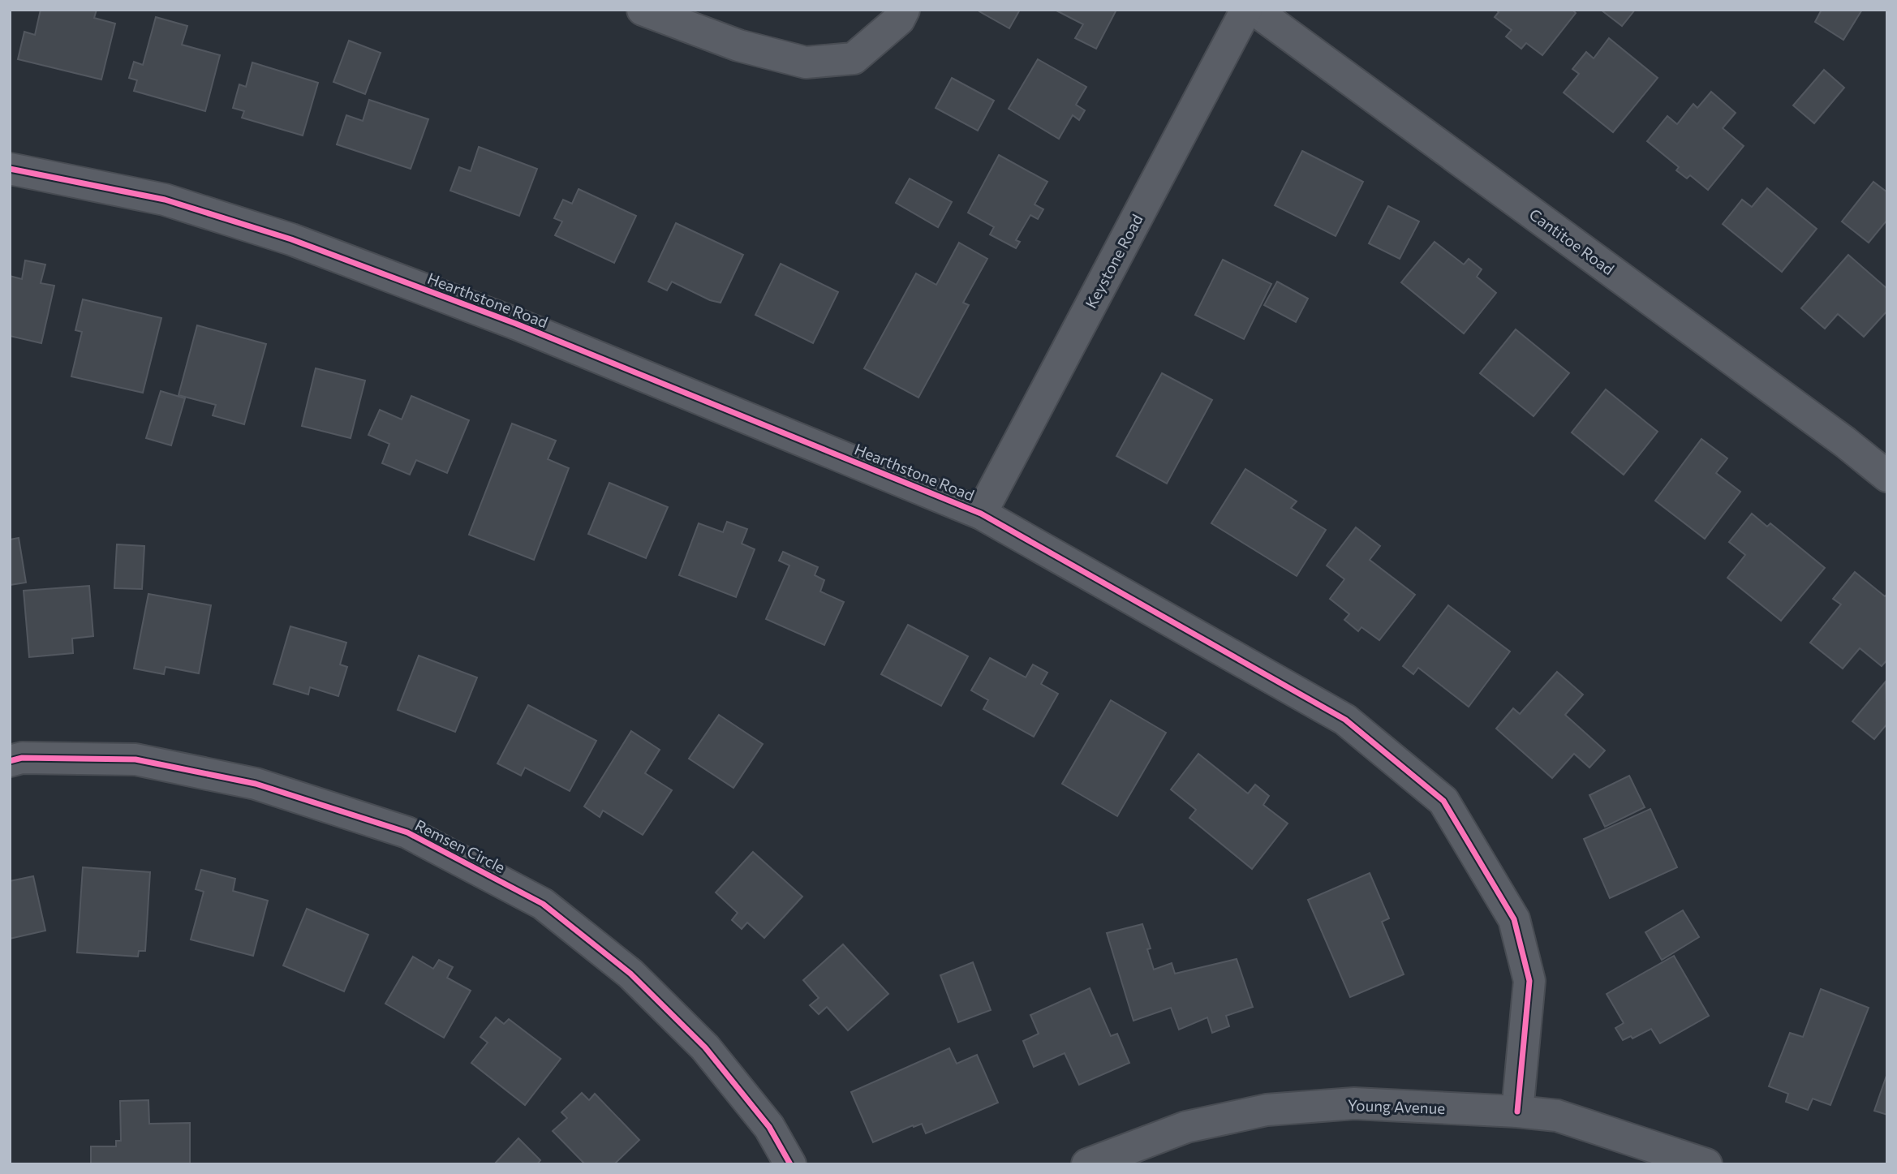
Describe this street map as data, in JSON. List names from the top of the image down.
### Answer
{
  "streets": {
    "street": [
      "Cantitoe Road",
      "Keystone Road",
      "Hearthstone Road",
      "Remsen Circle",
      "Young Avenue"
    ]
  },
  "crossings": [
    ["Keystone Road", "Hearthstone Road"],
    ["Hearthstone Road", "Young Avenue"]
  ]
}
